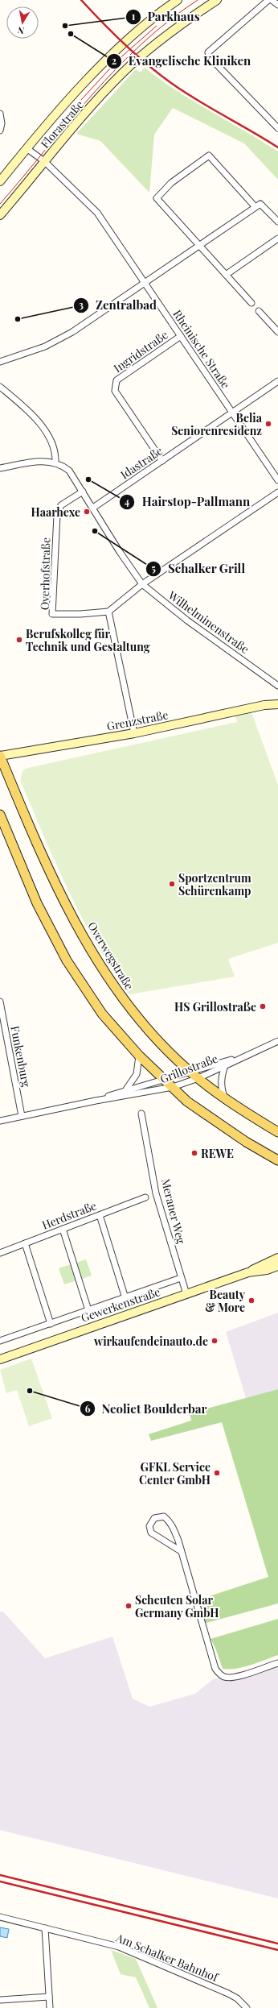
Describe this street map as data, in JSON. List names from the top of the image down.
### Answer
{
  "streets": {
    "main road": ["Overwegstraße"],
    "street": [
      "Florastraße",
      "Rheinische Straße",
      "Ingridstraße",
      "Idastraße",
      "Overhofstraße",
      "Wilhelminenstraße",
      "Grenzstraße",
      "Funkenburg",
      "Grillostraße",
      "Meraner Weg",
      "Herdstraße",
      "Gewerkenstraße",
      "Am Schalker Bahnhof"
    ]
  },
  "crossings": [
    ["Florastraße", "Rheinische Straße"],
    ["Rheinische Straße", "Ingridstraße"],
    ["Rheinische Straße", "Idastraße"],
    ["Ingridstraße", "Idastraße"],
    ["Idastraße", "Wilhelminenstraße"],
    ["Overhofstraße", "Wilhelminenstraße"],
    ["Grenzstraße", "Overwegstraße"],
    ["Overwegstraße", "Grillostraße"],
    ["Funkenburg", "Grillostraße"],
    ["Meraner Weg", "Gewerkenstraße"]
  ],
  "places": [
    "Parkhaus",
    "Evangelische Kliniken",
    "Zentralbad",
    "Belia Seniorenresidenz",
    "Hairstop-Pallmann",
    "Haarhexe",
    "Schalker Grill",
    "Berufskolleg für Technik und Gestaltung",
    "Sportzentrum Schürenkamp",
    "HS Grillostraße",
    "REWE",
    "Beauty & More",
    "wirkaufendeinauto.de",
    "Neoliet Boulderbar",
    "GFKL Service Center GmbH",
    "Scheuten Solar Germany GmbH"
  ],
  "north": "bottom"
}
